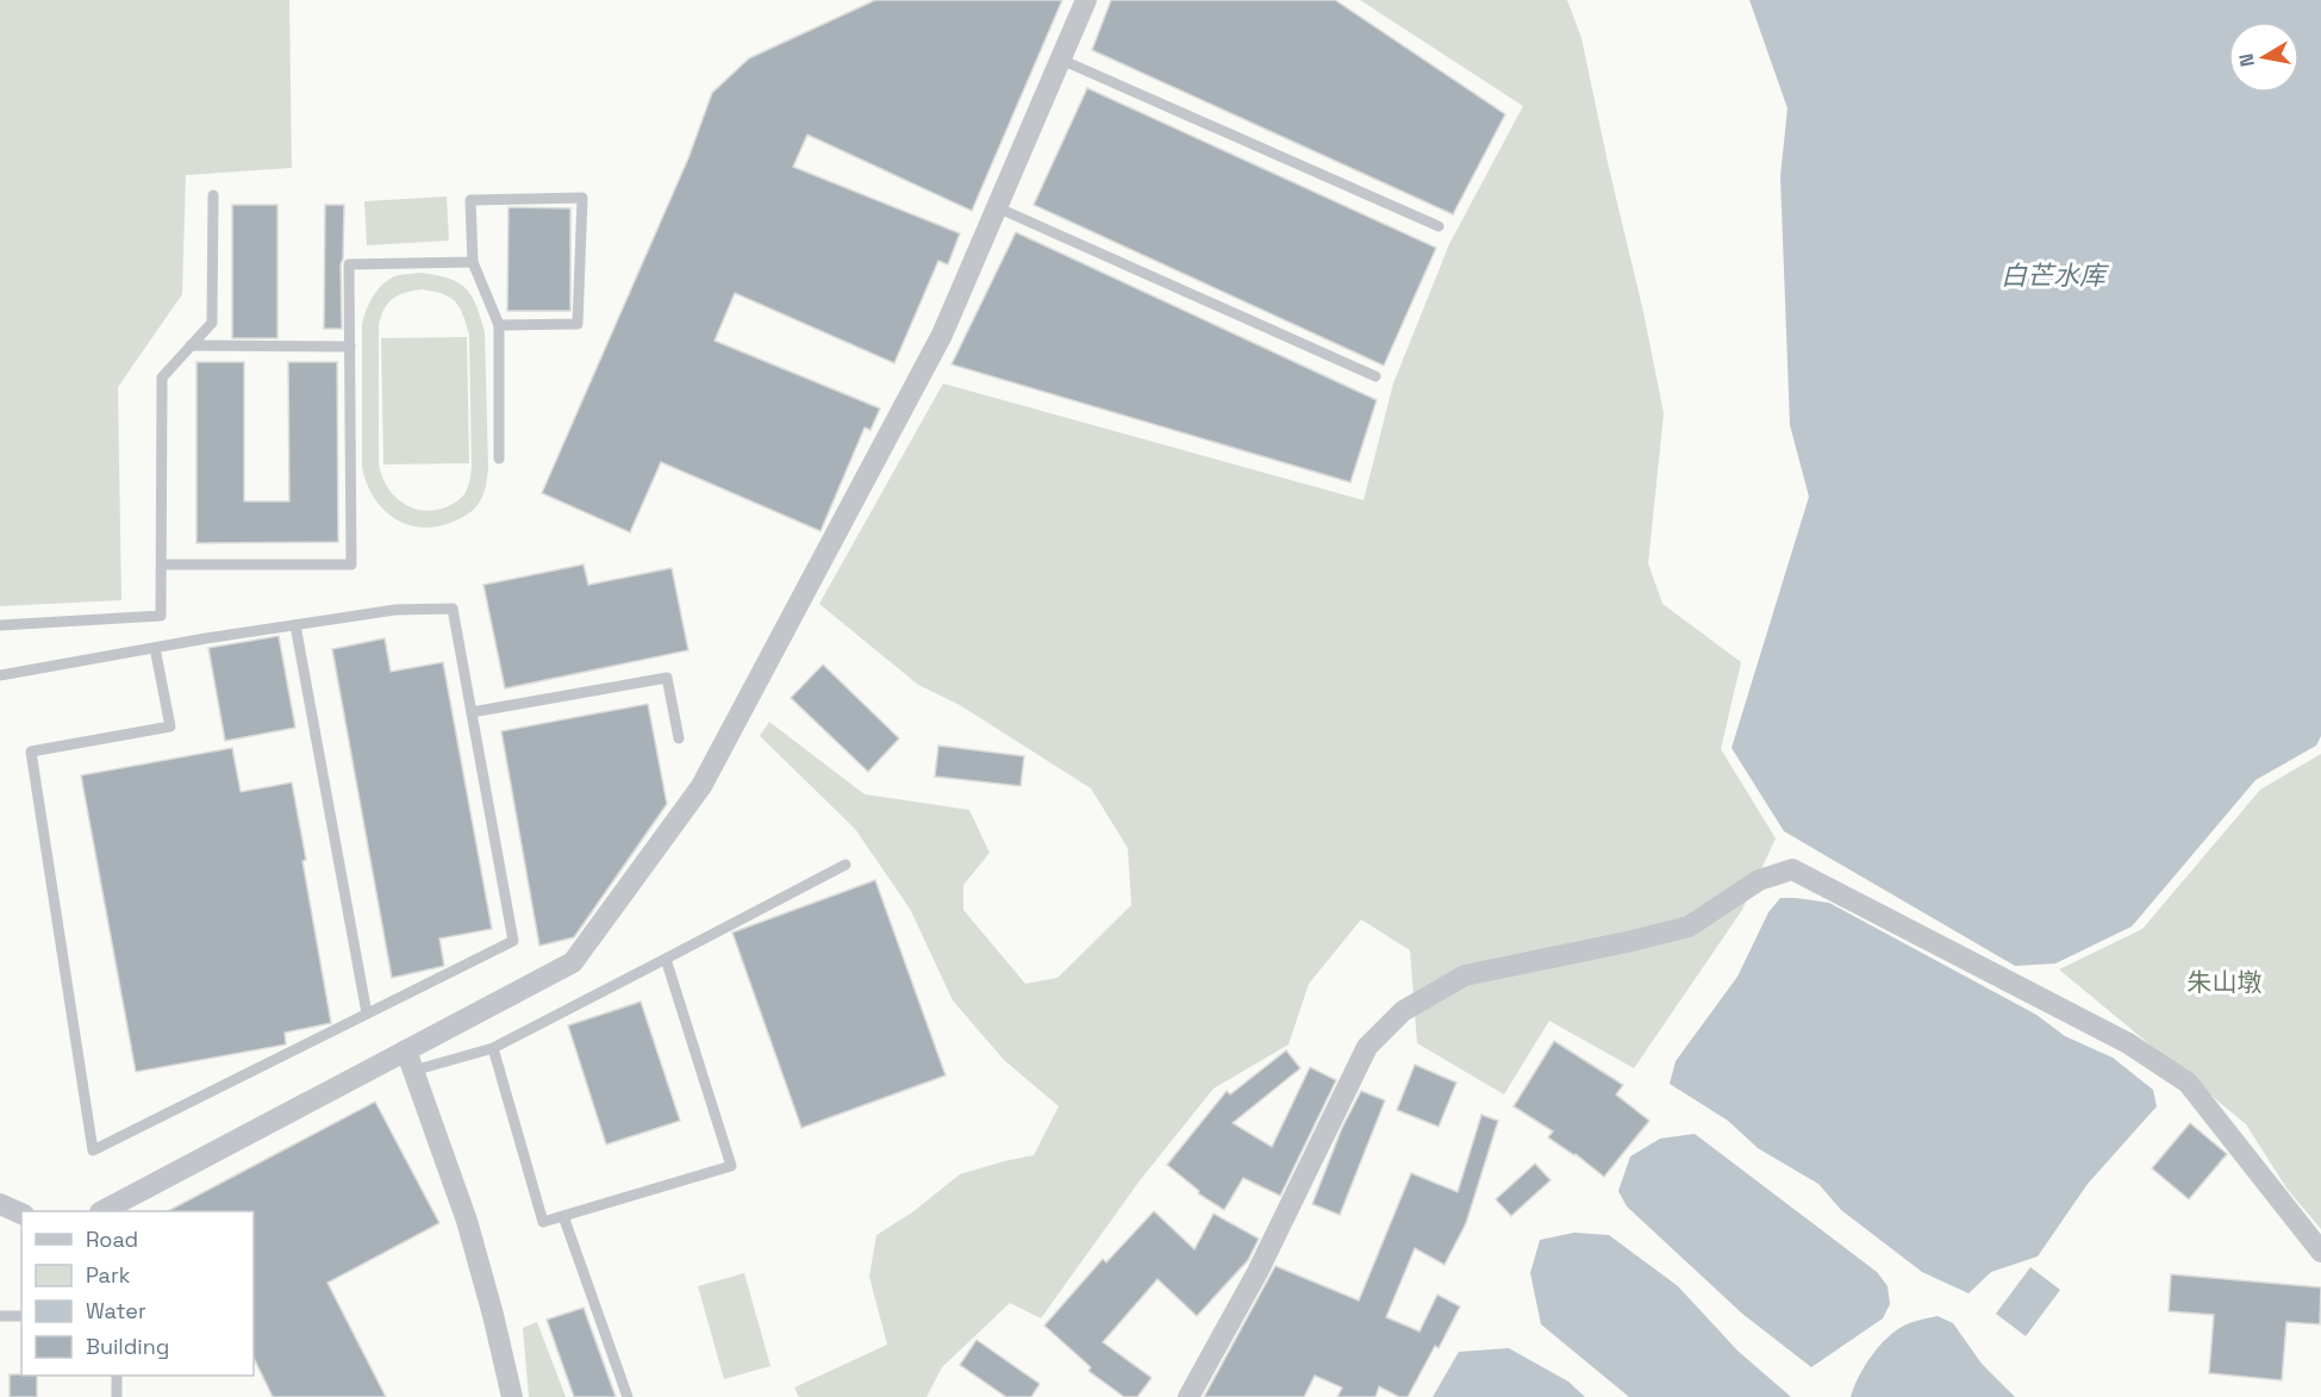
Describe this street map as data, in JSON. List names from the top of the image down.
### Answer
{
  "water": ["白芒水库"],
  "parks": ["朱山墩"],
  "legend": [
    "Road",
    "Park",
    "Water",
    "Building"
  ],
  "north": "left"
}
